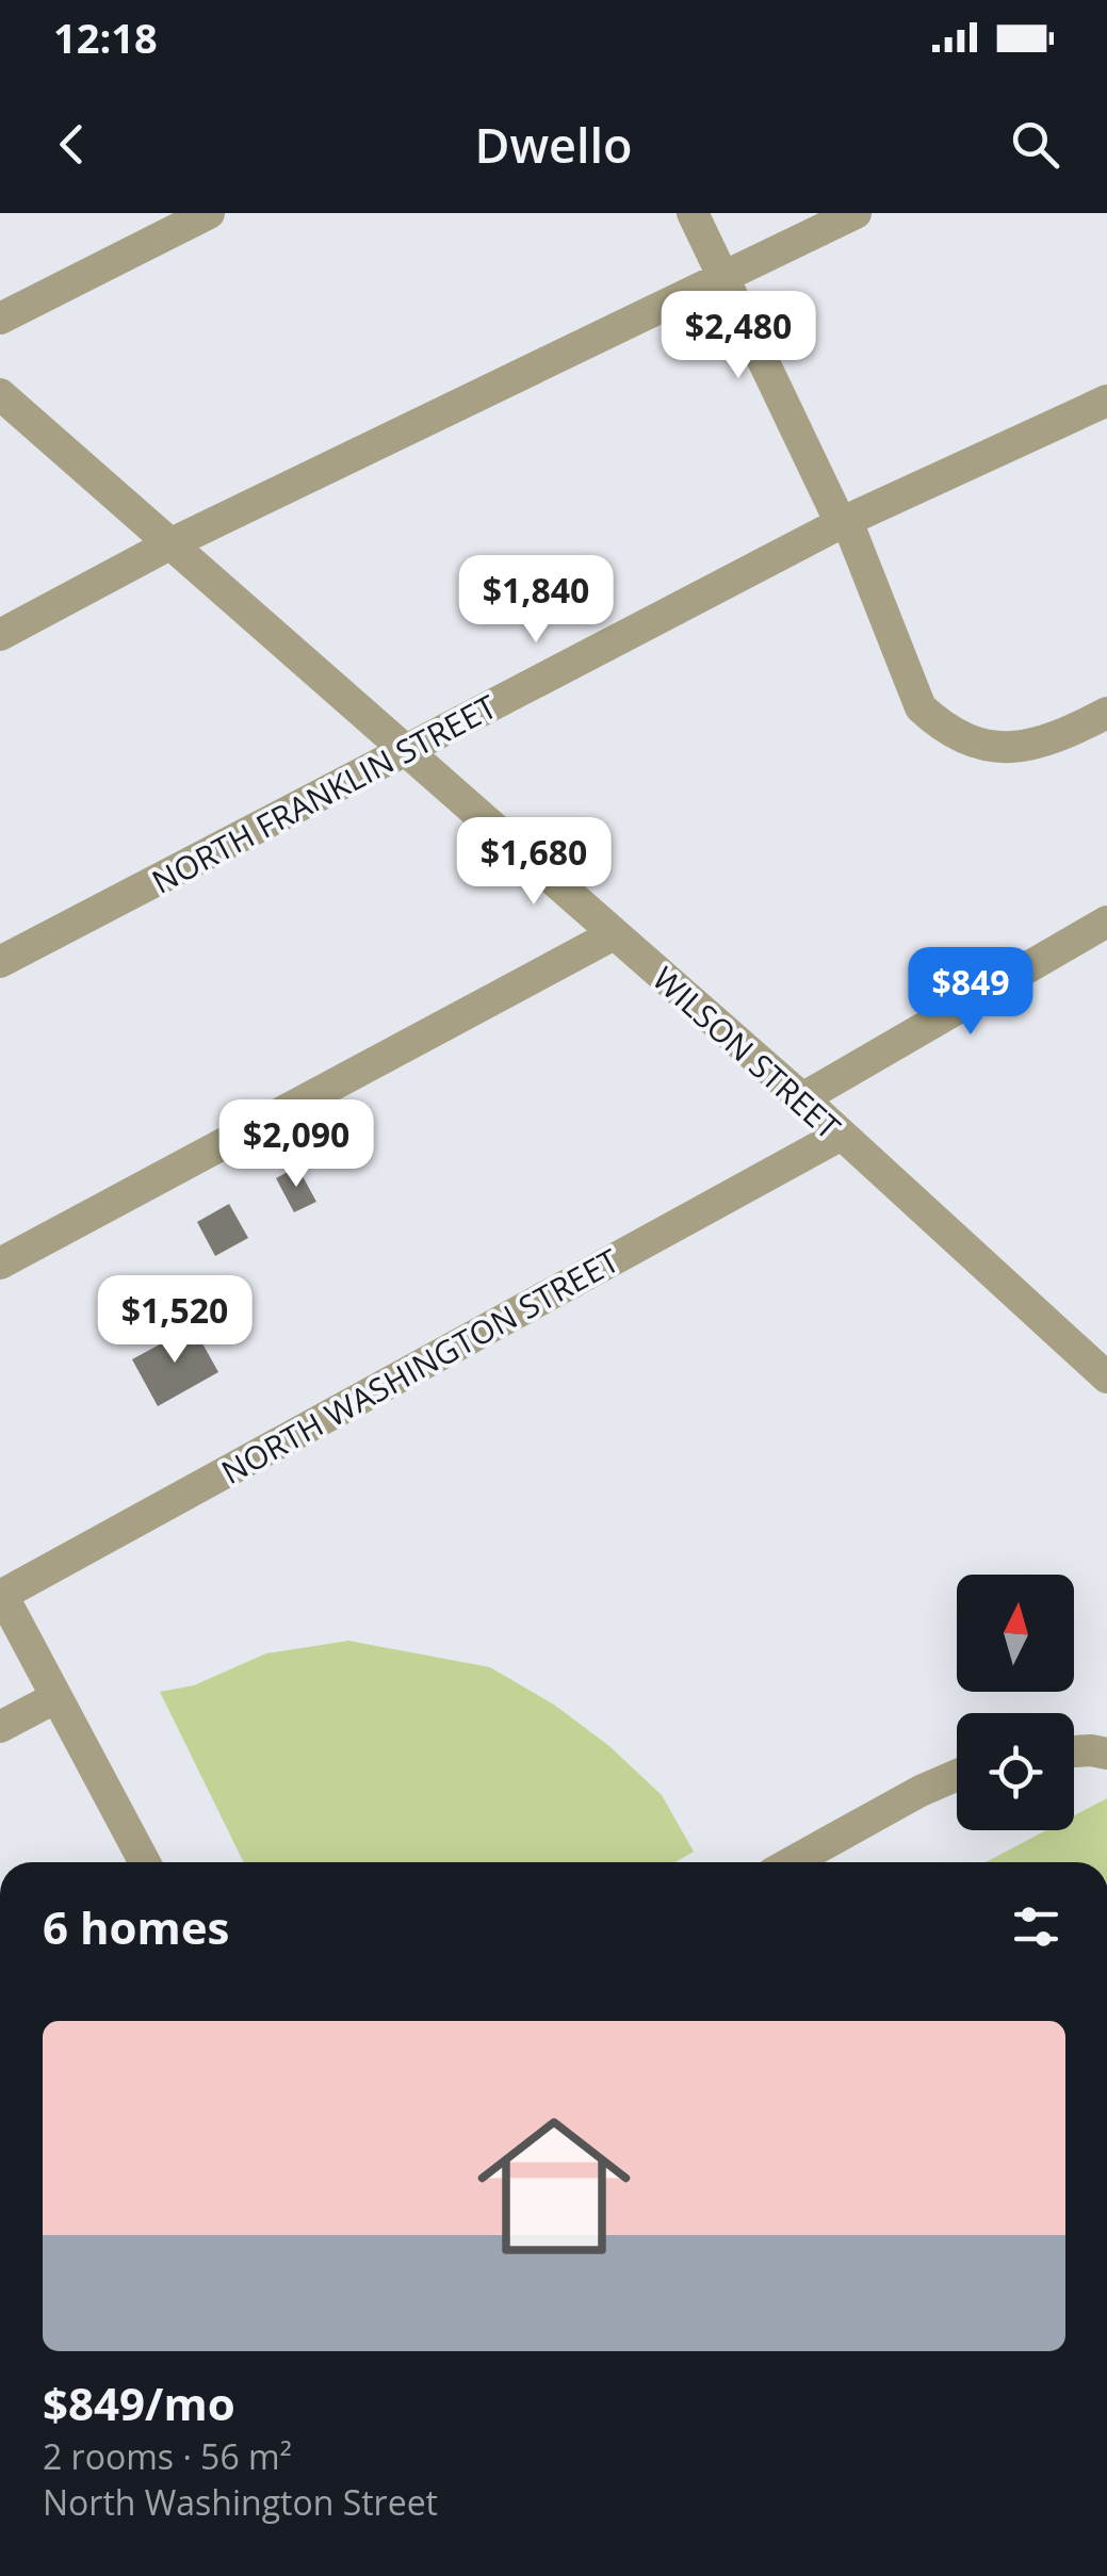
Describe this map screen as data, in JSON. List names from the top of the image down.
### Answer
{
  "streets": {
    "street": ["NORTH FRANKLIN STREET", "WILSON STREET", "NORTH WASHINGTON STREET"]
  },
  "crossings": [
    ["NORTH FRANKLIN STREET", "WILSON STREET"],
    ["WILSON STREET", "NORTH WASHINGTON STREET"]
  ],
  "north": "top",
  "page": {
    "status": "12:18",
    "header": "Dwello",
    "price": [
      "$2,480",
      "$1,840",
      "$1,680",
      "$849",
      "$2,090",
      "$1,520"
    ],
    "heading": "6 homes",
    "list": [
      {
        "name": "$849/mo",
        "note": "2 rooms · 56 m² · North Washington Street"
      }
    ]
  }
}
